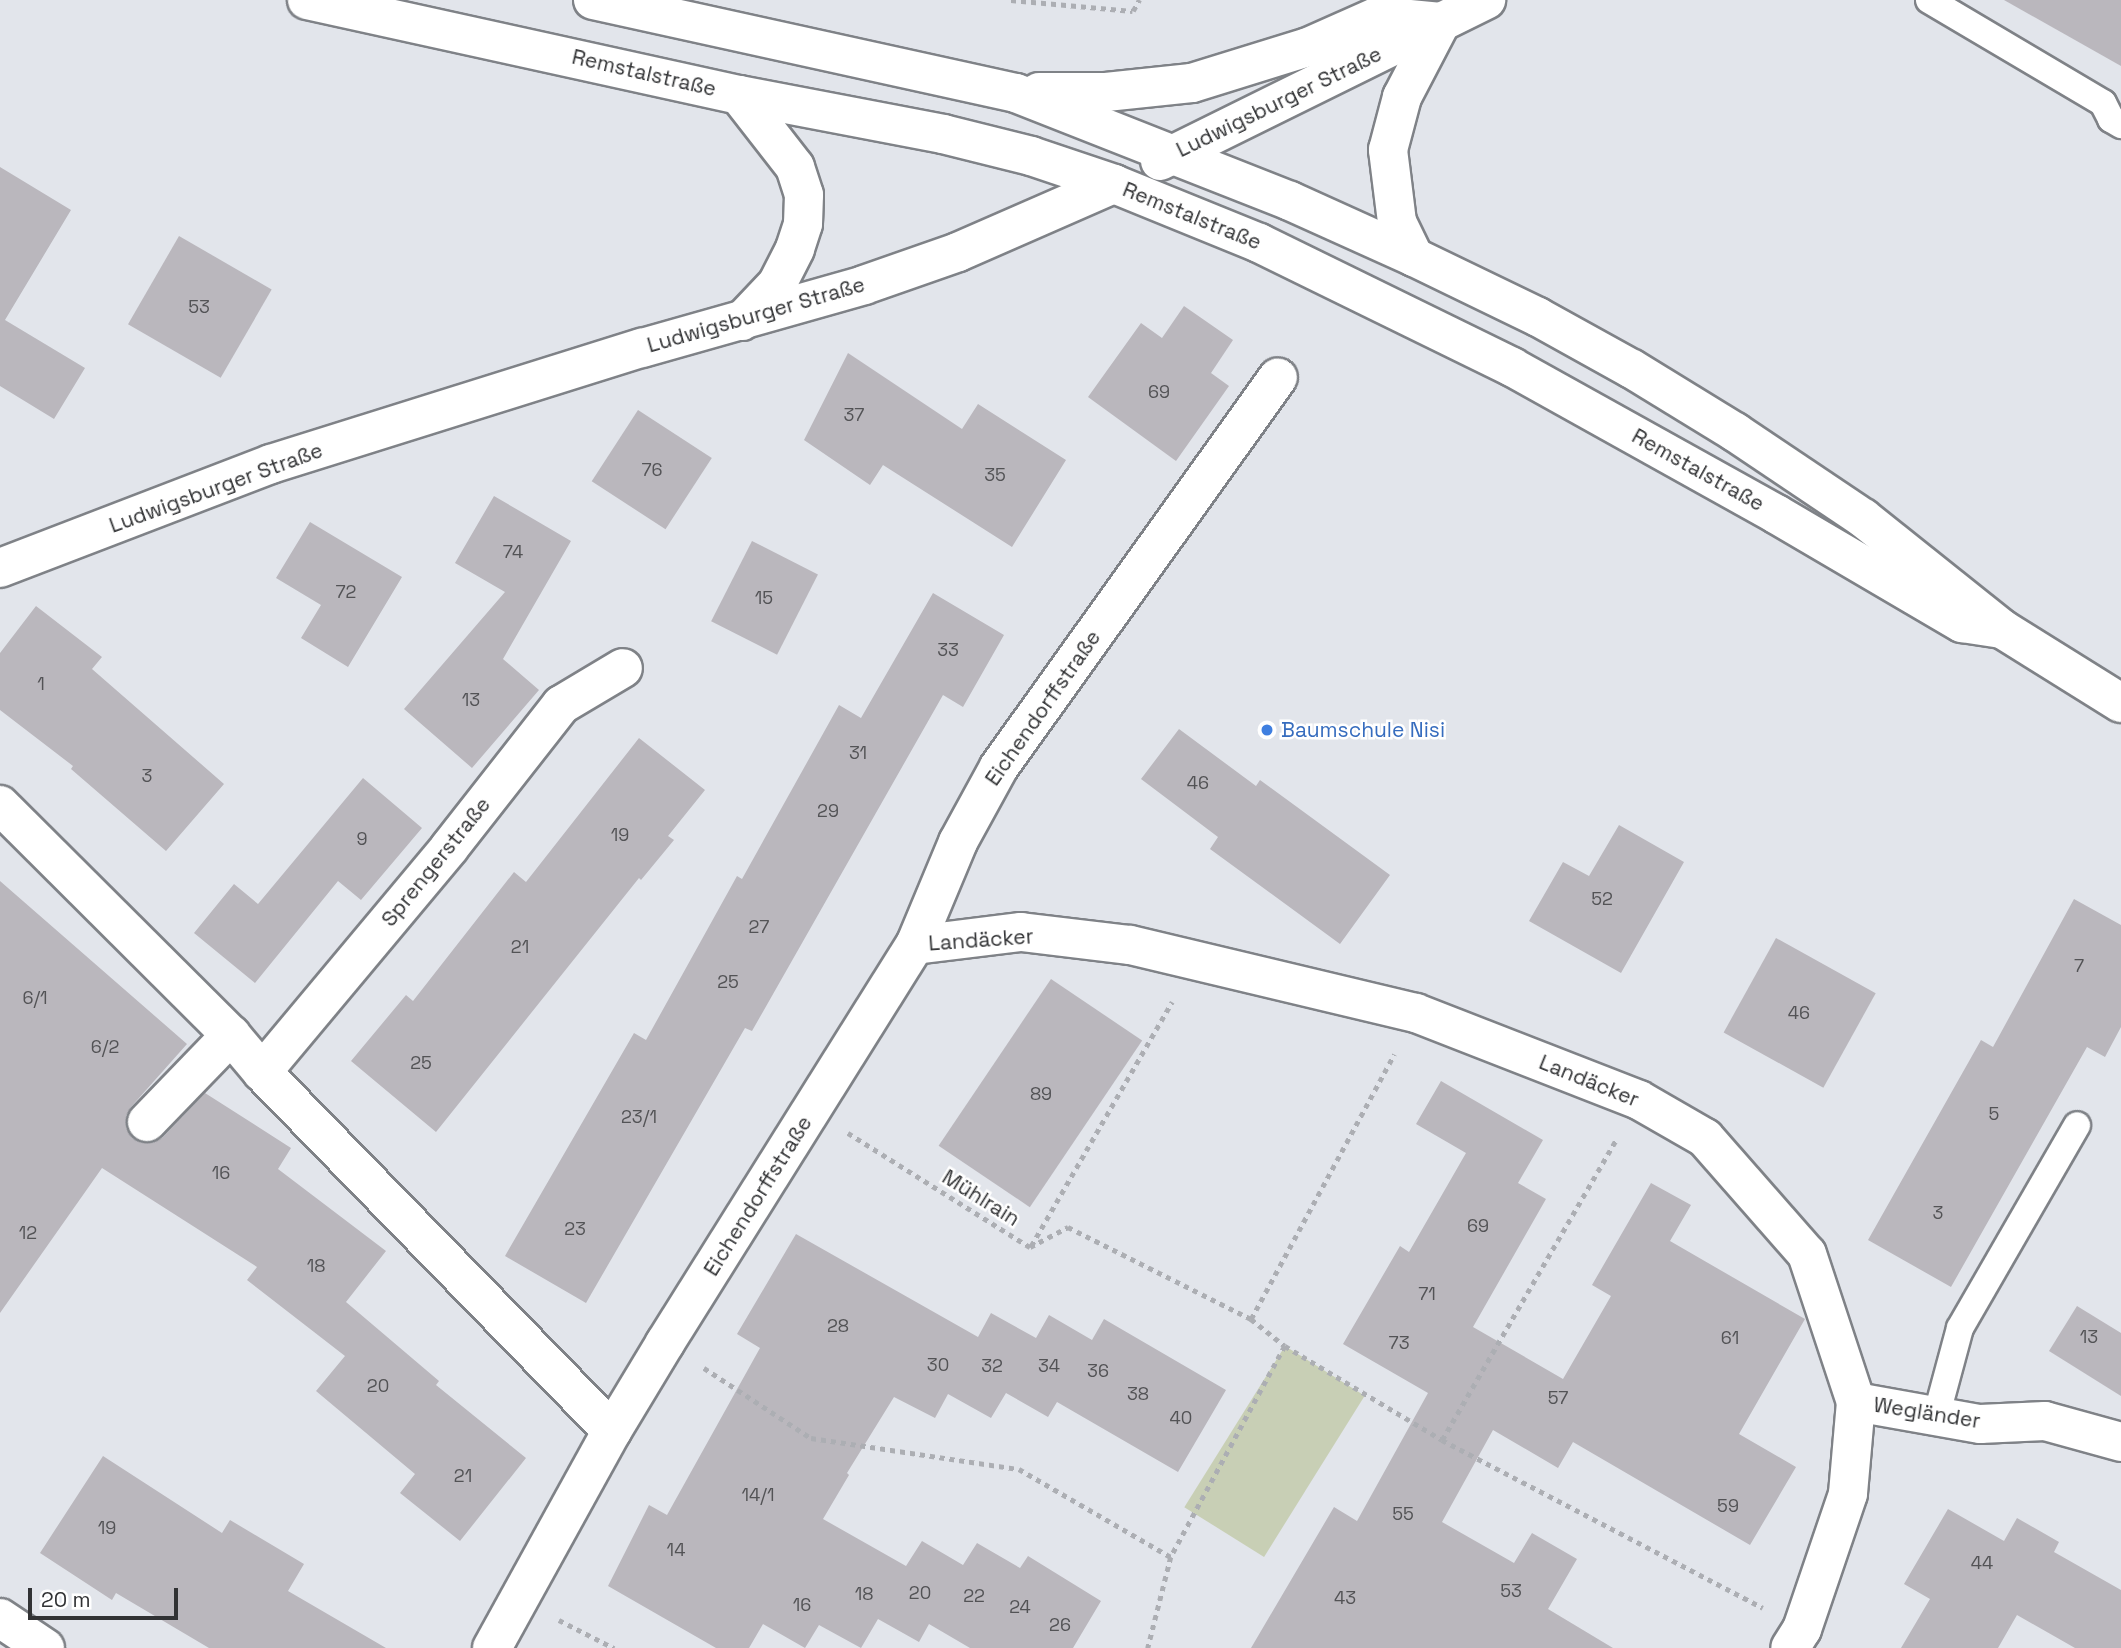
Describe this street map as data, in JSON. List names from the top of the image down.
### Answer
{
  "streets": {
    "street": [
      "Remstalstraße",
      "Ludwigsburger Straße",
      "Eichendorffstraße",
      "Sprengerstraße",
      "Landäcker",
      "Wegländer"
    ],
    "path": ["Mühlrain"]
  },
  "crossings": [
    ["Remstalstraße", "Ludwigsburger Straße"],
    ["Eichendorffstraße", "Landäcker"],
    ["Eichendorffstraße", "Mühlrain"],
    ["Landäcker", "Mühlrain"],
    ["Landäcker", "Wegländer"]
  ],
  "places": ["Baumschule Nisi"],
  "house_numbers": [
    "53",
    "69",
    "37",
    "76",
    "35",
    "74",
    "72",
    "15",
    "33",
    "1",
    "13",
    "31",
    "3",
    "46",
    "29",
    "19",
    "9",
    "52",
    "27",
    "21",
    "7",
    "25",
    "6/1",
    "46",
    "6/2",
    "25",
    "89",
    "5",
    "23/1",
    "16",
    "3",
    "69",
    "23",
    "12",
    "18",
    "71",
    "28",
    "13",
    "61",
    "73",
    "30",
    "32",
    "34",
    "36",
    "20",
    "38",
    "57",
    "40",
    "21",
    "14/1",
    "59",
    "55",
    "19",
    "14",
    "44",
    "53",
    "20",
    "18",
    "22",
    "43",
    "16",
    "24",
    "26"
  ],
  "scale_bar": "20 m"
}
